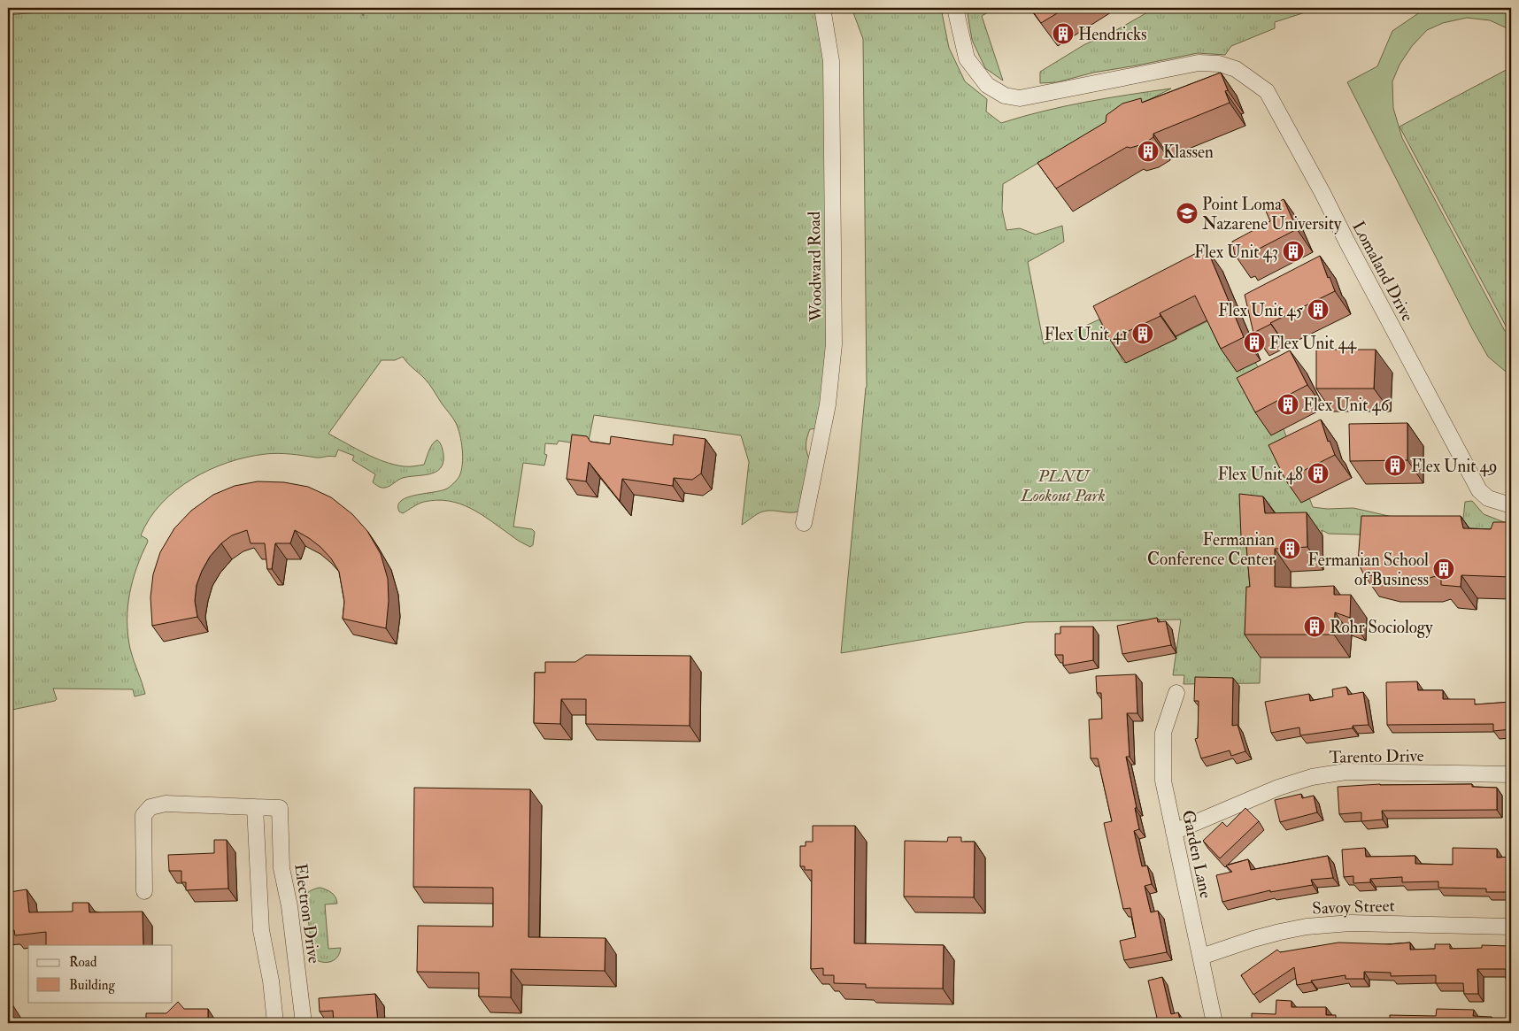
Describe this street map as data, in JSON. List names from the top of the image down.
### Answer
{
  "streets": {
    "street": [
      "Woodward Road",
      "Lomaland Drive",
      "Tarento Drive",
      "Garden Lane",
      "Savoy Street",
      "Electron Drive"
    ]
  },
  "crossings": [
    ["Tarento Drive", "Garden Lane"],
    ["Garden Lane", "Savoy Street"]
  ],
  "parks": ["PLNU Lookout Park"],
  "places": {
    "building": [
      "Hendricks",
      "Klassen",
      "Flex Unit 43",
      "Flex Unit 45",
      "Flex Unit 41",
      "Flex Unit 44",
      "Flex Unit 46",
      "Flex Unit 49",
      "Flex Unit 48",
      "Fermanian Conference Center",
      "Fermanian School of Business",
      "Rohr Sociology"
    ],
    "school or university": ["Point Loma Nazarene University"]
  },
  "legend": ["Road", "Building"]
}
